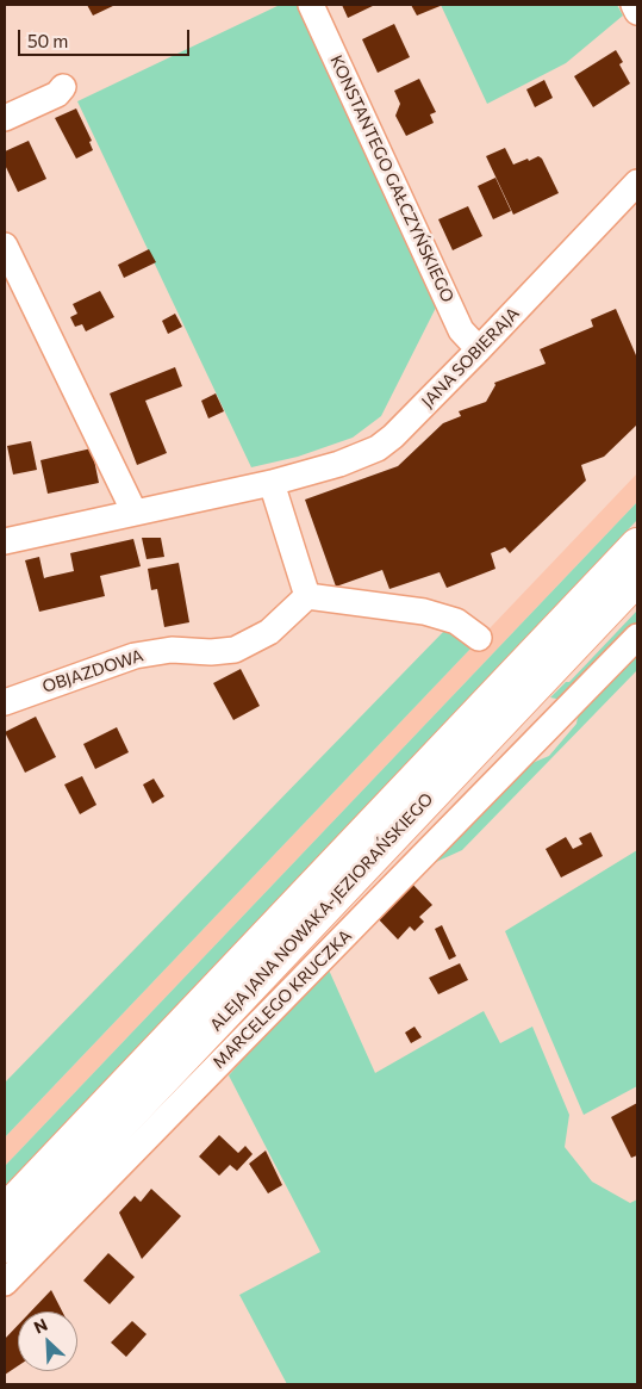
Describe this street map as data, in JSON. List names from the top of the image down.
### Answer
{
  "streets": {
    "main road": ["ALEJA JANA NOWAKA-JEZIORAŃSKIEGO"],
    "street": [
      "KONSTANTEGO GAŁCZYŃSKIEGO",
      "JANA SOBIERAJA",
      "OBJAZDOWA",
      "MARCELEGO KRUCZKA"
    ]
  },
  "crossings": [
    ["KONSTANTEGO GAŁCZYŃSKIEGO", "JANA SOBIERAJA"]
  ],
  "scale_bar": "50 m",
  "north": "top left"
}
